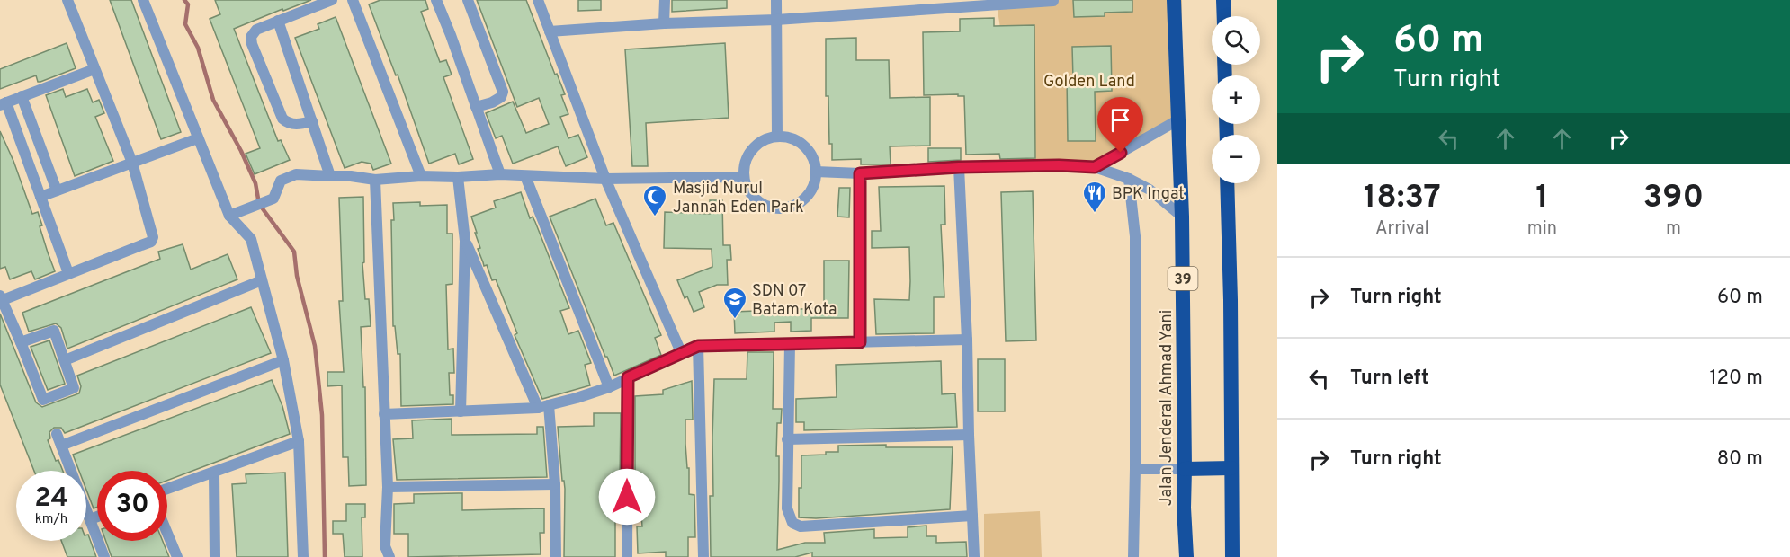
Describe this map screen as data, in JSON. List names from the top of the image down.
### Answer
{
  "streets": {
    "highway": ["39", "Jalan Jenderal Ahmad Yani"]
  },
  "parks": ["Golden Land"],
  "places": {
    "restaurant": ["BPK Ingat"],
    "mosque": ["Masjid Nurul Jannah Eden Park"],
    "school or university": ["SDN 07 Batam Kota"]
  },
  "page": {
    "turn": ["60 m", "Turn right"],
    "map_buttons": ["+", "−"],
    "eta": [
      "18:37",
      "Arrival",
      "1",
      "min",
      "390",
      "m"
    ],
    "list": [
      {
        "name": "Turn right",
        "value": "60 m"
      },
      {
        "name": "Turn left",
        "value": "120 m"
      },
      {
        "name": "Turn right",
        "value": "80 m"
      }
    ],
    "speed": "24 km/h",
    "limit": "30"
  }
}
